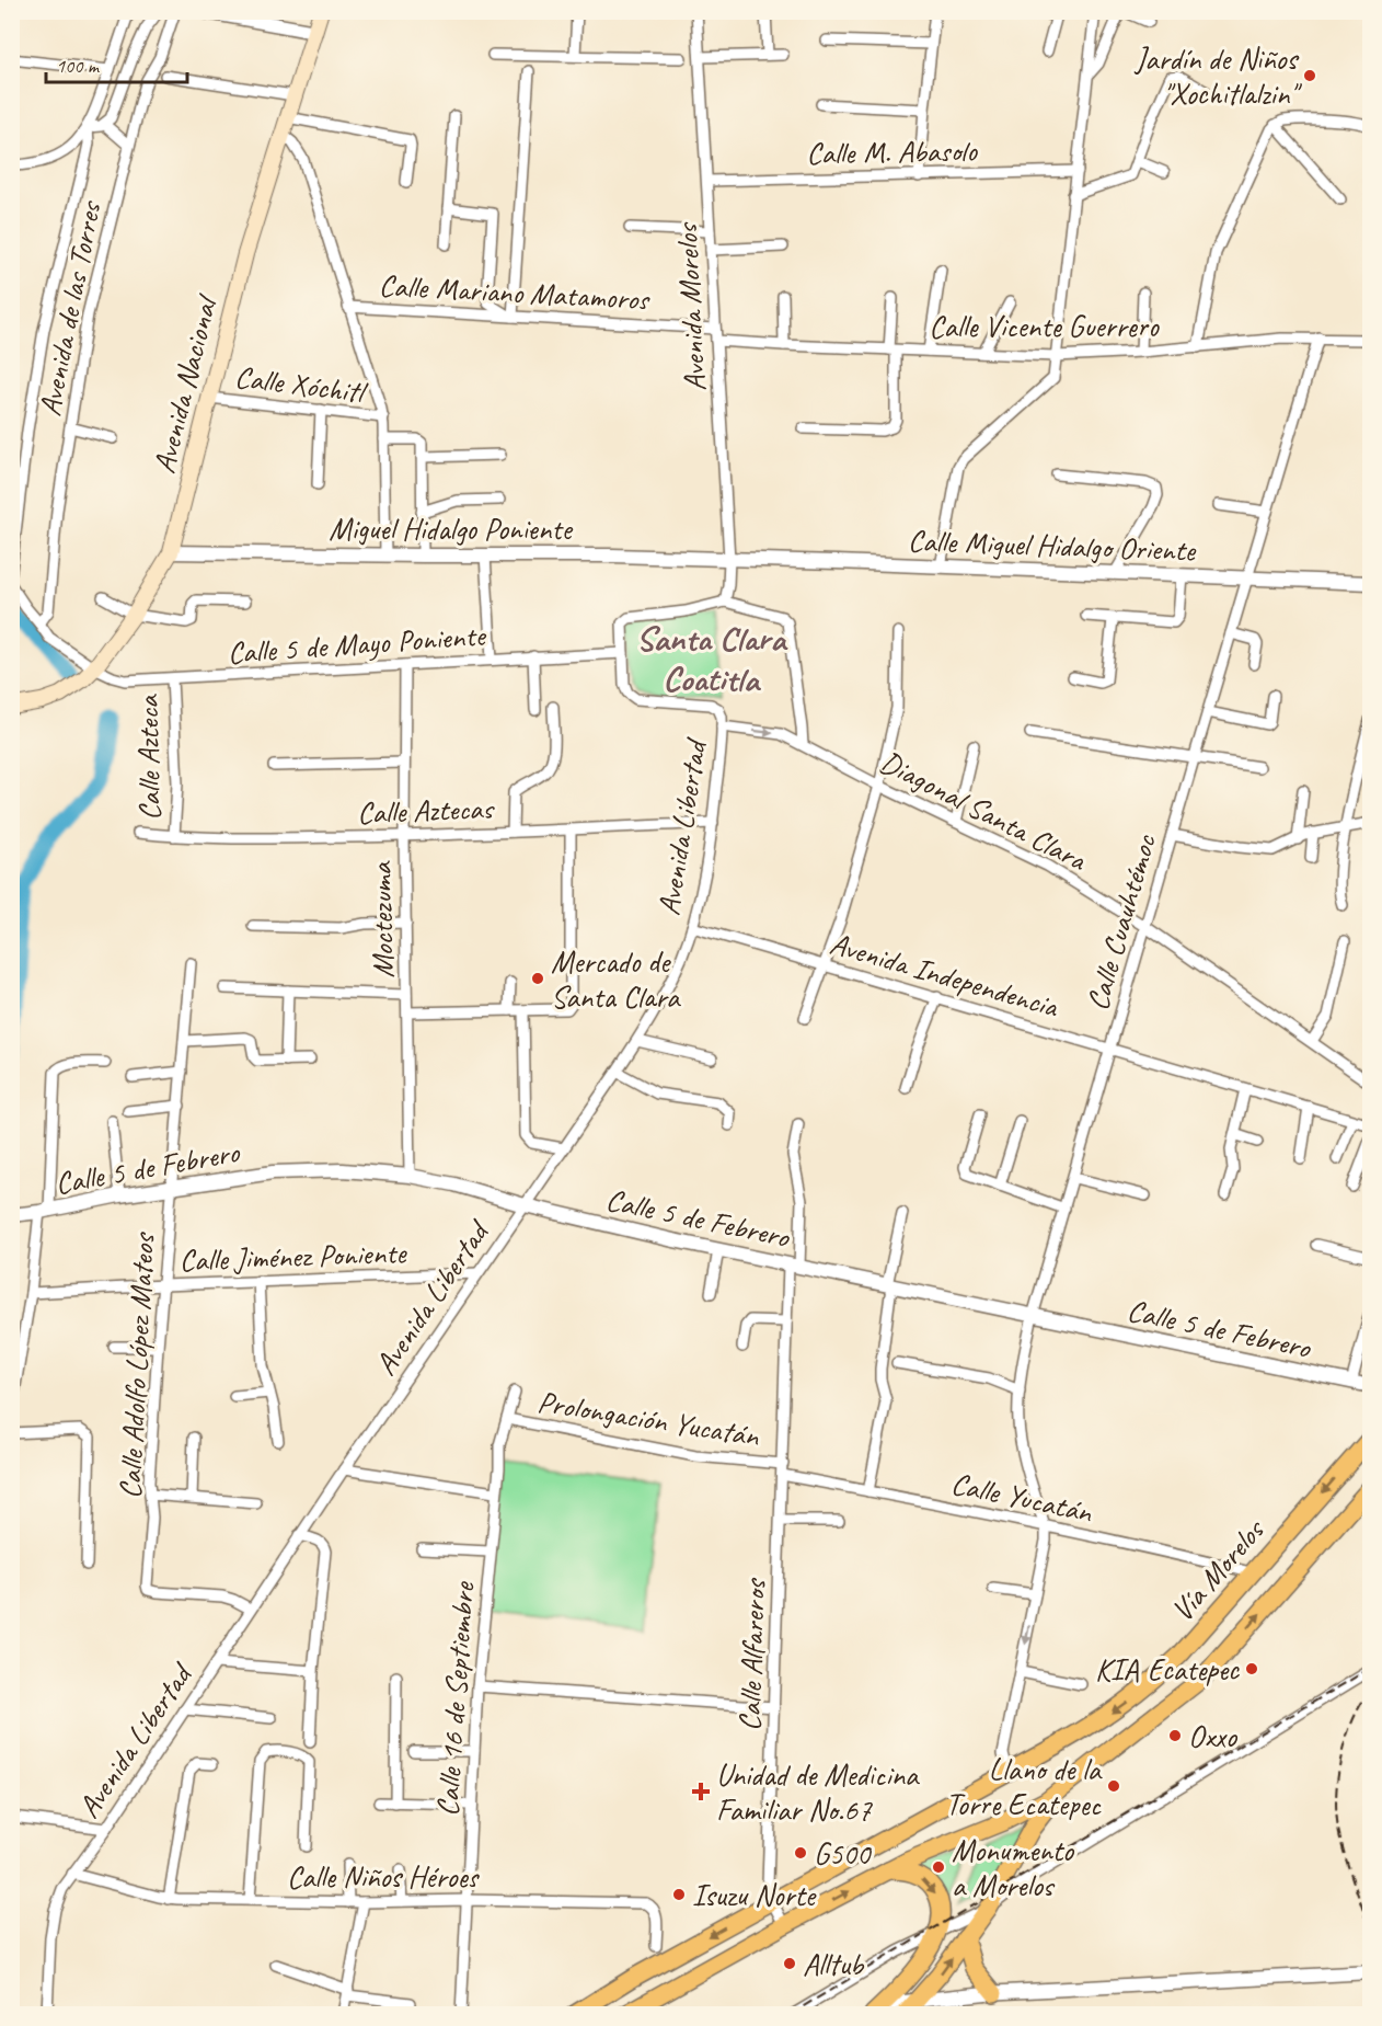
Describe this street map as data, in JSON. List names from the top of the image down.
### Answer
{
  "streets": {
    "main road": ["Avenida Nacional", "Vía Morelos"],
    "street": [
      "Calle M. Abasolo",
      "Calle Mariano Matamoros",
      "Avenida Morelos",
      "Avenida de las Torres",
      "Calle Vicente Guerrero",
      "Calle Xóchitl",
      "Miguel Hidalgo Poniente",
      "Calle Miguel Hidalgo Oriente",
      "Calle 5 de Mayo Poniente",
      "Calle Azteca",
      "Calle Aztecas",
      "Diagonal Santa Clara",
      "Avenida Libertad",
      "Moctezuma",
      "Calle Cuauhtémoc",
      "Avenida Independencia",
      "Calle 5 de Febrero",
      "Calle Jiménez Poniente",
      "Calle Adolfo López Mateos",
      "Prolongación Yucatán",
      "Calle Yucatán",
      "Calle Alfareros",
      "Calle 16 de Septiembre",
      "Calle Niños Héroes"
    ]
  },
  "crossings": [
    ["Calle M. Abasolo", "Avenida Morelos"],
    ["Calle Mariano Matamoros", "Avenida Morelos"],
    ["Avenida Morelos", "Calle Vicente Guerrero"],
    ["Avenida Morelos", "Miguel Hidalgo Poniente"],
    ["Avenida Morelos", "Calle Miguel Hidalgo Oriente"],
    ["Calle Vicente Guerrero", "Calle Cuauhtémoc"],
    ["Calle Xóchitl", "Avenida Nacional"],
    ["Avenida Nacional", "Miguel Hidalgo Poniente"],
    ["Avenida Nacional", "Calle 5 de Mayo Poniente"],
    ["Miguel Hidalgo Poniente", "Calle Miguel Hidalgo Oriente"],
    ["Calle Miguel Hidalgo Oriente", "Calle Cuauhtémoc"],
    ["Calle 5 de Mayo Poniente", "Calle Azteca"],
    ["Calle 5 de Mayo Poniente", "Avenida Libertad"],
    ["Calle 5 de Mayo Poniente", "Moctezuma"],
    ["Calle Azteca", "Calle Aztecas"],
    ["Calle Aztecas", "Avenida Libertad"],
    ["Calle Aztecas", "Moctezuma"],
    ["Diagonal Santa Clara", "Avenida Libertad"],
    ["Diagonal Santa Clara", "Calle Cuauhtémoc"],
    ["Avenida Libertad", "Avenida Independencia"],
    ["Avenida Libertad", "Calle 5 de Febrero"],
    ["Avenida Libertad", "Calle Jiménez Poniente"],
    ["Avenida Libertad", "Calle Adolfo López Mateos"],
    ["Avenida Libertad", "Calle Niños Héroes"],
    ["Moctezuma", "Calle 5 de Febrero"],
    ["Calle Cuauhtémoc", "Avenida Independencia"],
    ["Calle Cuauhtémoc", "Calle 5 de Febrero"],
    ["Calle Cuauhtémoc", "Calle Yucatán"],
    ["Calle Cuauhtémoc", "Vía Morelos"],
    ["Calle 5 de Febrero", "Calle Adolfo López Mateos"],
    ["Calle 5 de Febrero", "Calle Alfareros"],
    ["Calle Jiménez Poniente", "Calle Adolfo López Mateos"],
    ["Prolongación Yucatán", "Calle Alfareros"],
    ["Prolongación Yucatán", "Calle 16 de Septiembre"],
    ["Calle Yucatán", "Vía Morelos"],
    ["Calle Yucatán", "Calle Alfareros"],
    ["Vía Morelos", "Calle Alfareros"],
    ["Calle 16 de Septiembre", "Calle Niños Héroes"]
  ],
  "districts": ["Santa Clara Coatitla"],
  "places": {
    "other": [
      "Jardín de Niños \"Xochitlalzin\"",
      "Mercado de Santa Clara",
      "KIA Ecatepec",
      "Oxxo",
      "Llano de la Torre Ecatepec",
      "G500",
      "Monumento a Morelos",
      "Isuzu Norte",
      "Alltub"
    ],
    "health": ["Unidad de Medicina Familiar No.67"]
  },
  "scale_bar": "100 m"
}
